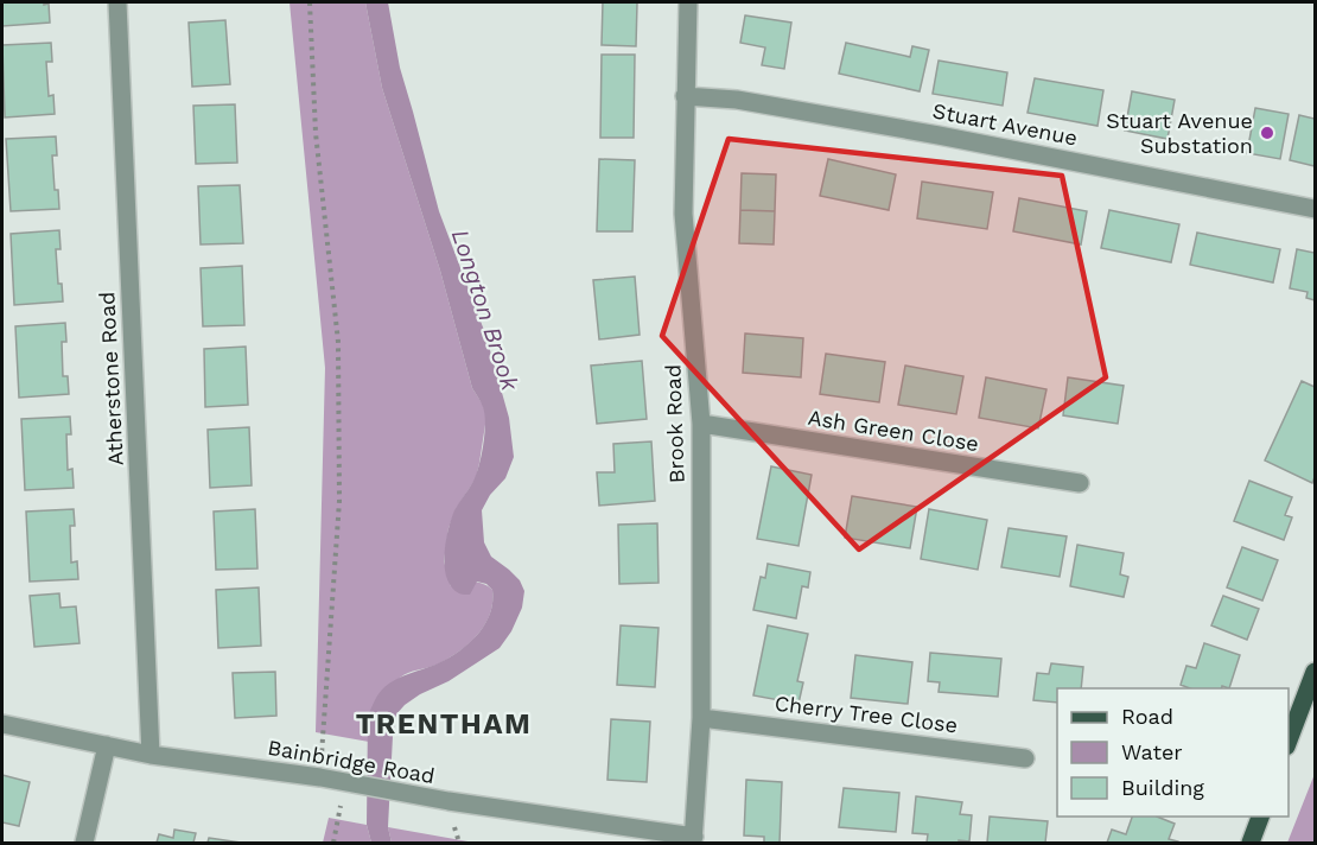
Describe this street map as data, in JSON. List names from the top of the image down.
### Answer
{
  "streets": {
    "street": [
      "Stuart Avenue",
      "Atherstone Road",
      "Brook Road",
      "Ash Green Close",
      "Cherry Tree Close",
      "Bainbridge Road"
    ]
  },
  "crossings": [
    ["Stuart Avenue", "Brook Road"],
    ["Atherstone Road", "Bainbridge Road"],
    ["Brook Road", "Ash Green Close"],
    ["Brook Road", "Cherry Tree Close"],
    ["Brook Road", "Bainbridge Road"]
  ],
  "districts": ["TRENTHAM"],
  "water": ["Longton Brook"],
  "places": ["Stuart Avenue Substation"],
  "legend": ["Road", "Water", "Building"]
}
